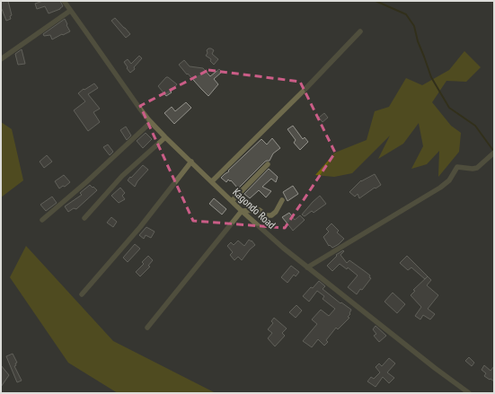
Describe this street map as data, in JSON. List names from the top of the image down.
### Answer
{
  "streets": {
    "street": ["Kagondo Road"]
  }
}
